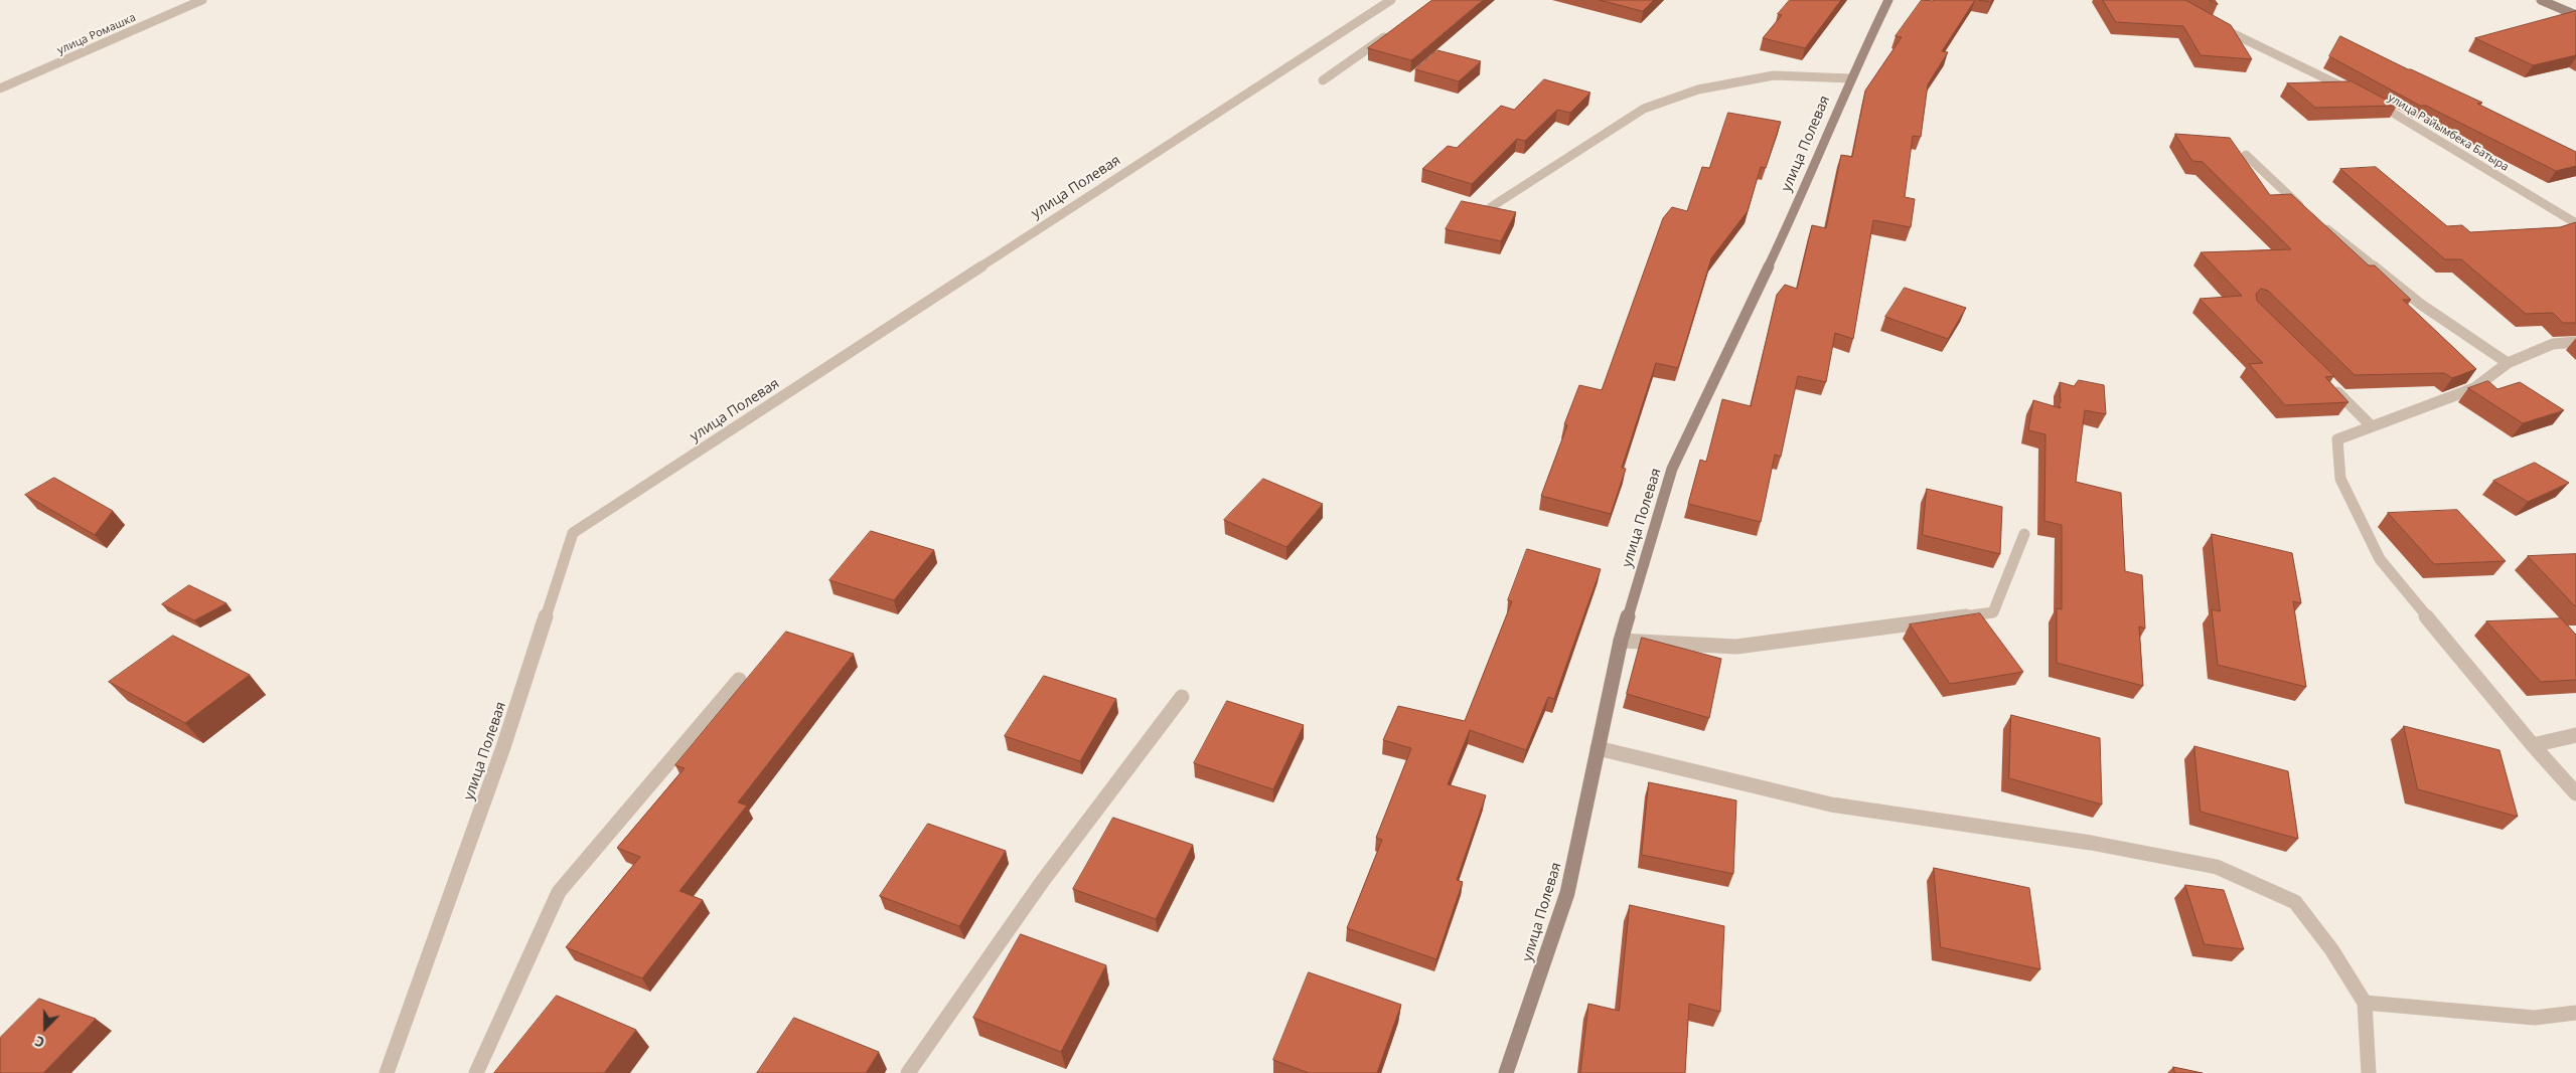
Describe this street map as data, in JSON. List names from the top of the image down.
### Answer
{
  "streets": {
    "street": ["улица Ромашка", "улица Райымбека Батыра", "улица Полевая"]
  },
  "north": "bottom"
}
